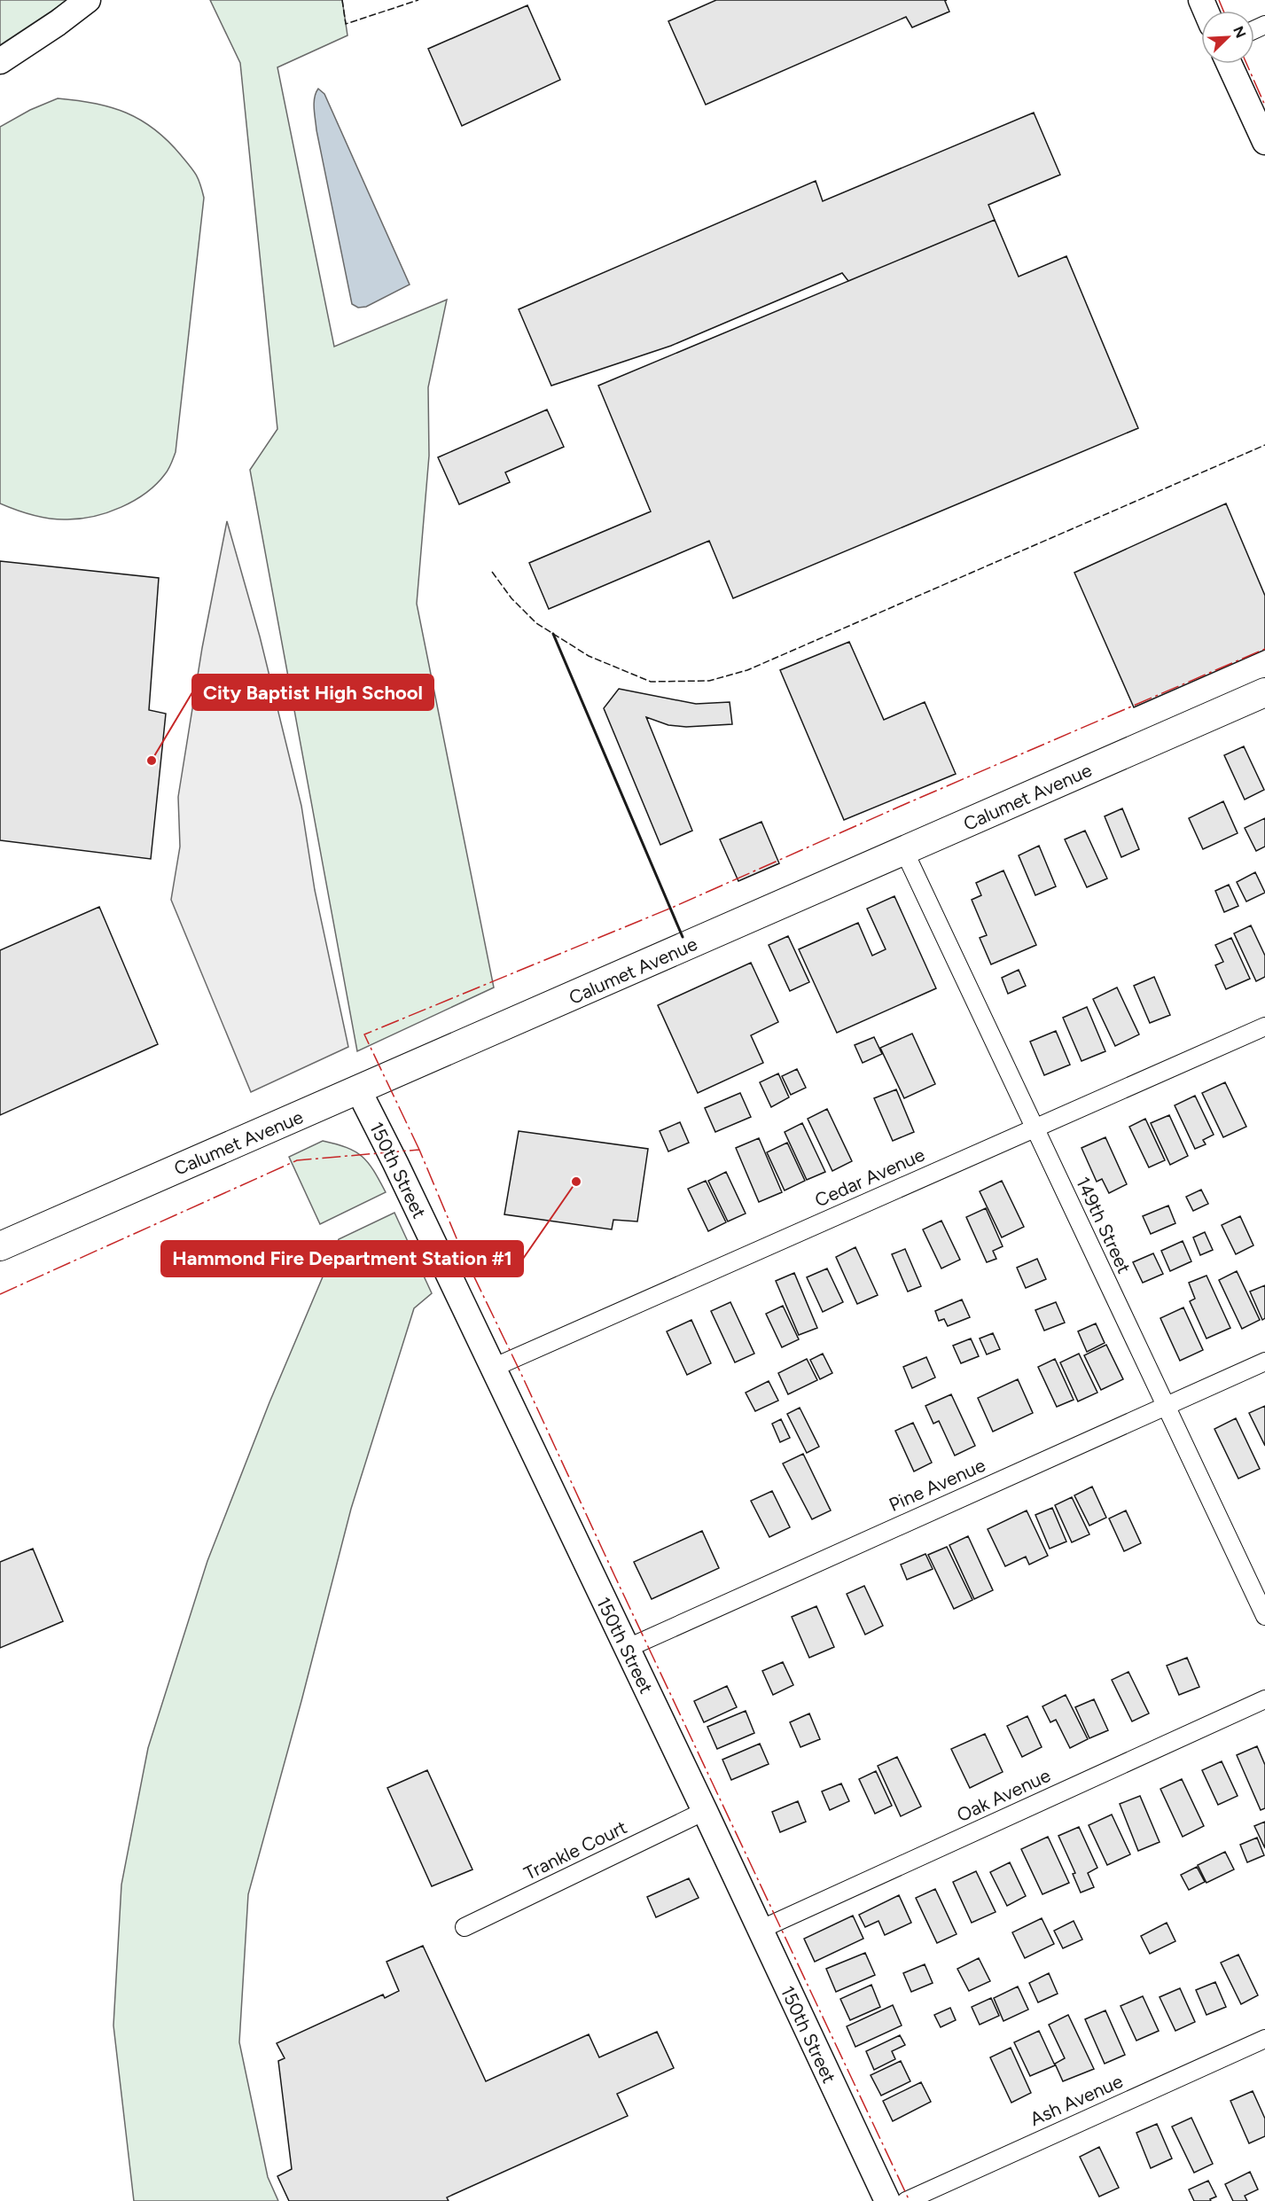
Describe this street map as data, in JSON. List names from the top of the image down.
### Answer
{
  "streets": {
    "main road": ["Calumet Avenue"],
    "street": [
      "150th Street",
      "Cedar Avenue",
      "149th Street",
      "Pine Avenue",
      "Oak Avenue",
      "Trankle Court",
      "Ash Avenue"
    ]
  },
  "crossings": [
    ["Calumet Avenue", "150th Street"],
    ["Calumet Avenue", "149th Street"],
    ["150th Street", "Cedar Avenue"],
    ["150th Street", "Pine Avenue"],
    ["150th Street", "Oak Avenue"],
    ["150th Street", "Trankle Court"],
    ["Cedar Avenue", "149th Street"],
    ["149th Street", "Pine Avenue"]
  ],
  "places": ["City Baptist High School", "Hammond Fire Department Station #1"],
  "north": "top right"
}
